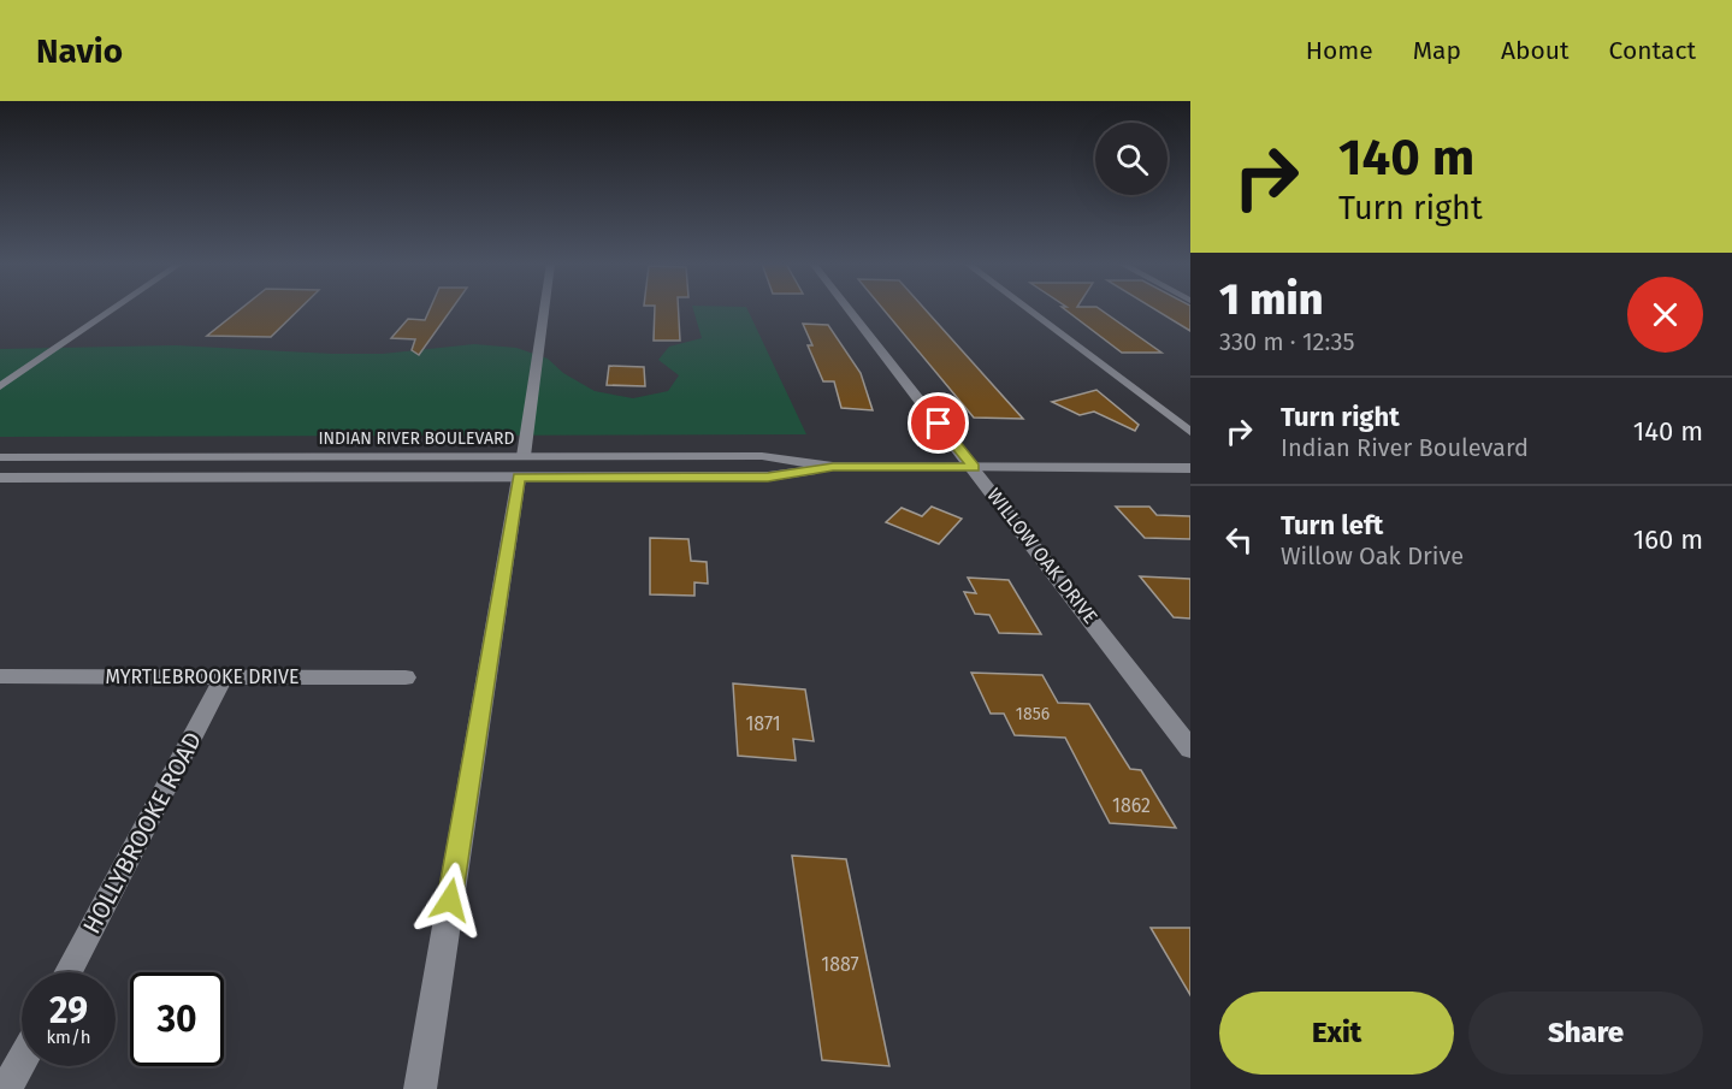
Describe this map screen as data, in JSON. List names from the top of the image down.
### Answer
{
  "streets": {
    "street": [
      "INDIAN RIVER BOULEVARD",
      "WILLOW OAK DRIVE",
      "MYRTLEBROOKE DRIVE",
      "HOLLYBROOKE ROAD"
    ]
  },
  "crossings": [
    ["INDIAN RIVER BOULEVARD", "WILLOW OAK DRIVE"],
    ["MYRTLEBROOKE DRIVE", "HOLLYBROOKE ROAD"]
  ],
  "house_numbers": [
    "1856",
    "1871",
    "1862",
    "1887"
  ],
  "page": {
    "header": "Navio",
    "nav": [
      "Home",
      "Map",
      "About",
      "Contact"
    ],
    "turn": ["140 m", "Turn right"],
    "heading": ["1 min", "330 m · 12:35"],
    "list": [
      {
        "name": "Turn right",
        "note": "Indian River Boulevard",
        "value": "140 m"
      },
      {
        "name": "Turn left",
        "note": "Willow Oak Drive",
        "value": "160 m"
      }
    ],
    "speed": "29 km/h",
    "limit": "30",
    "buttons": ["Exit", "Share"]
  }
}
